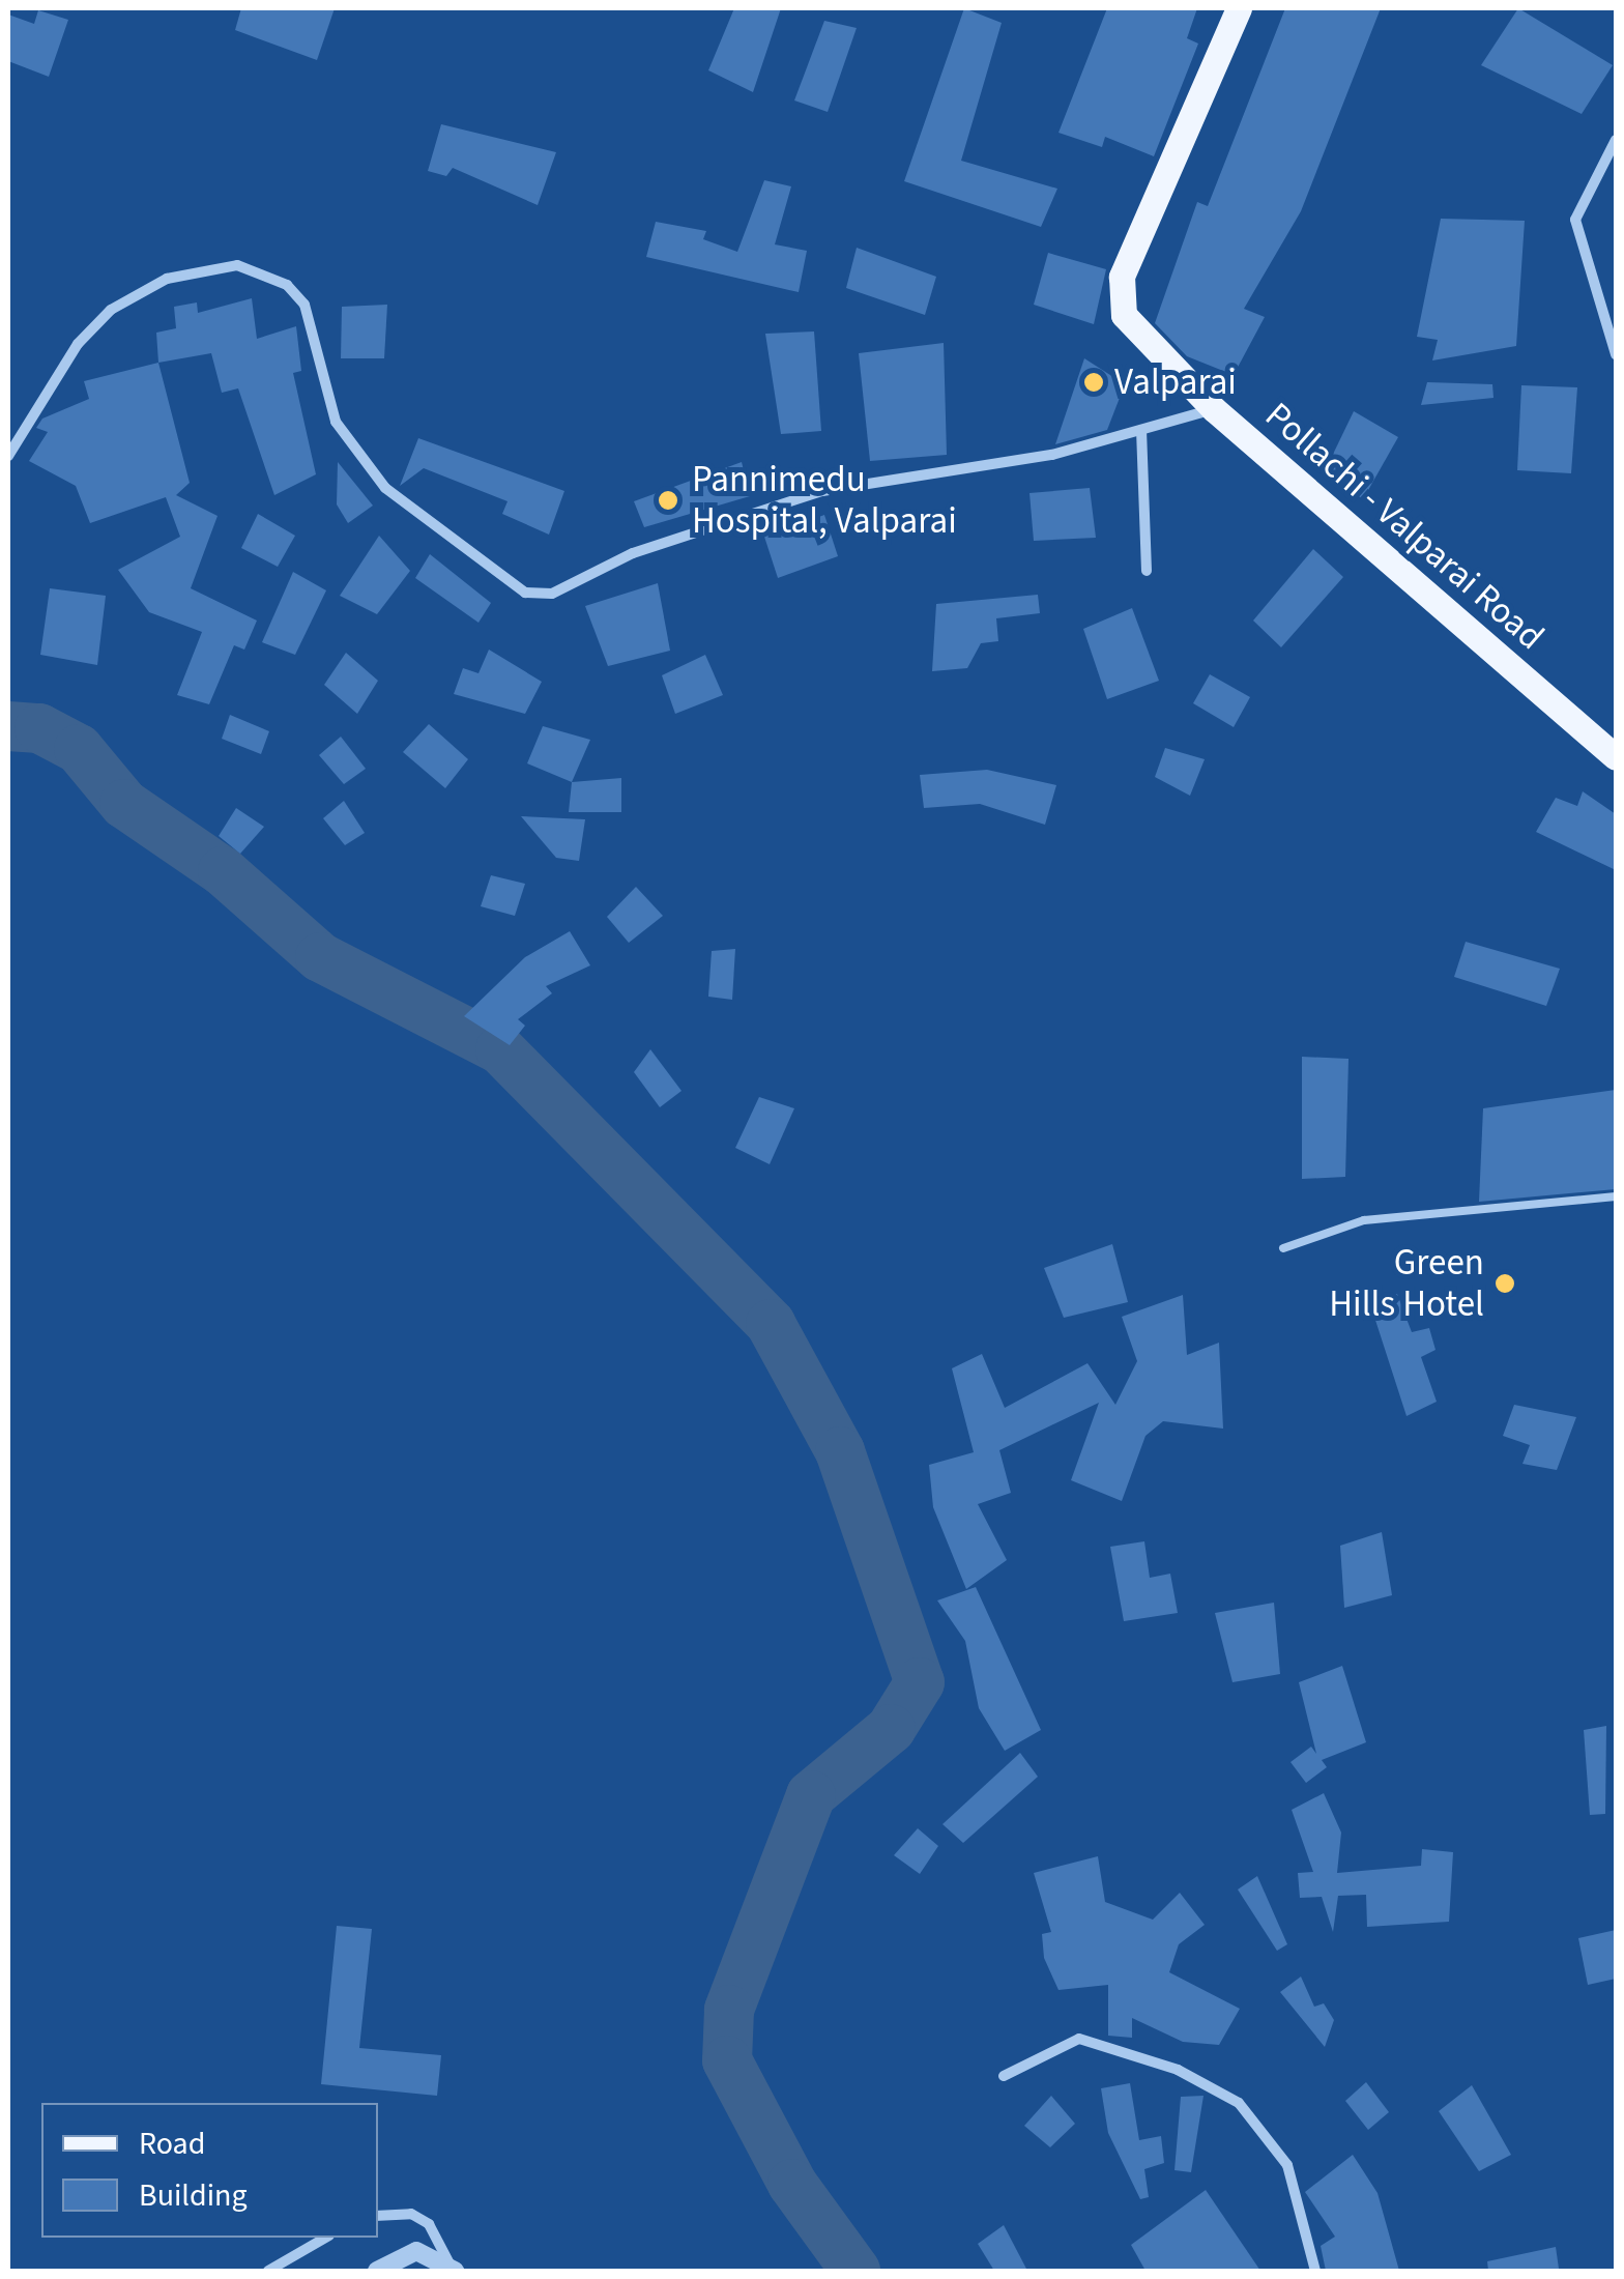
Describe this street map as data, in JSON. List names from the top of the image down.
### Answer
{
  "streets": {
    "main road": ["Pollachi - Valparai Road"]
  },
  "places": ["Valparai", "Pannimedu Hospital, Valparai", "Green Hills Hotel"],
  "legend": ["Road", "Building"]
}
